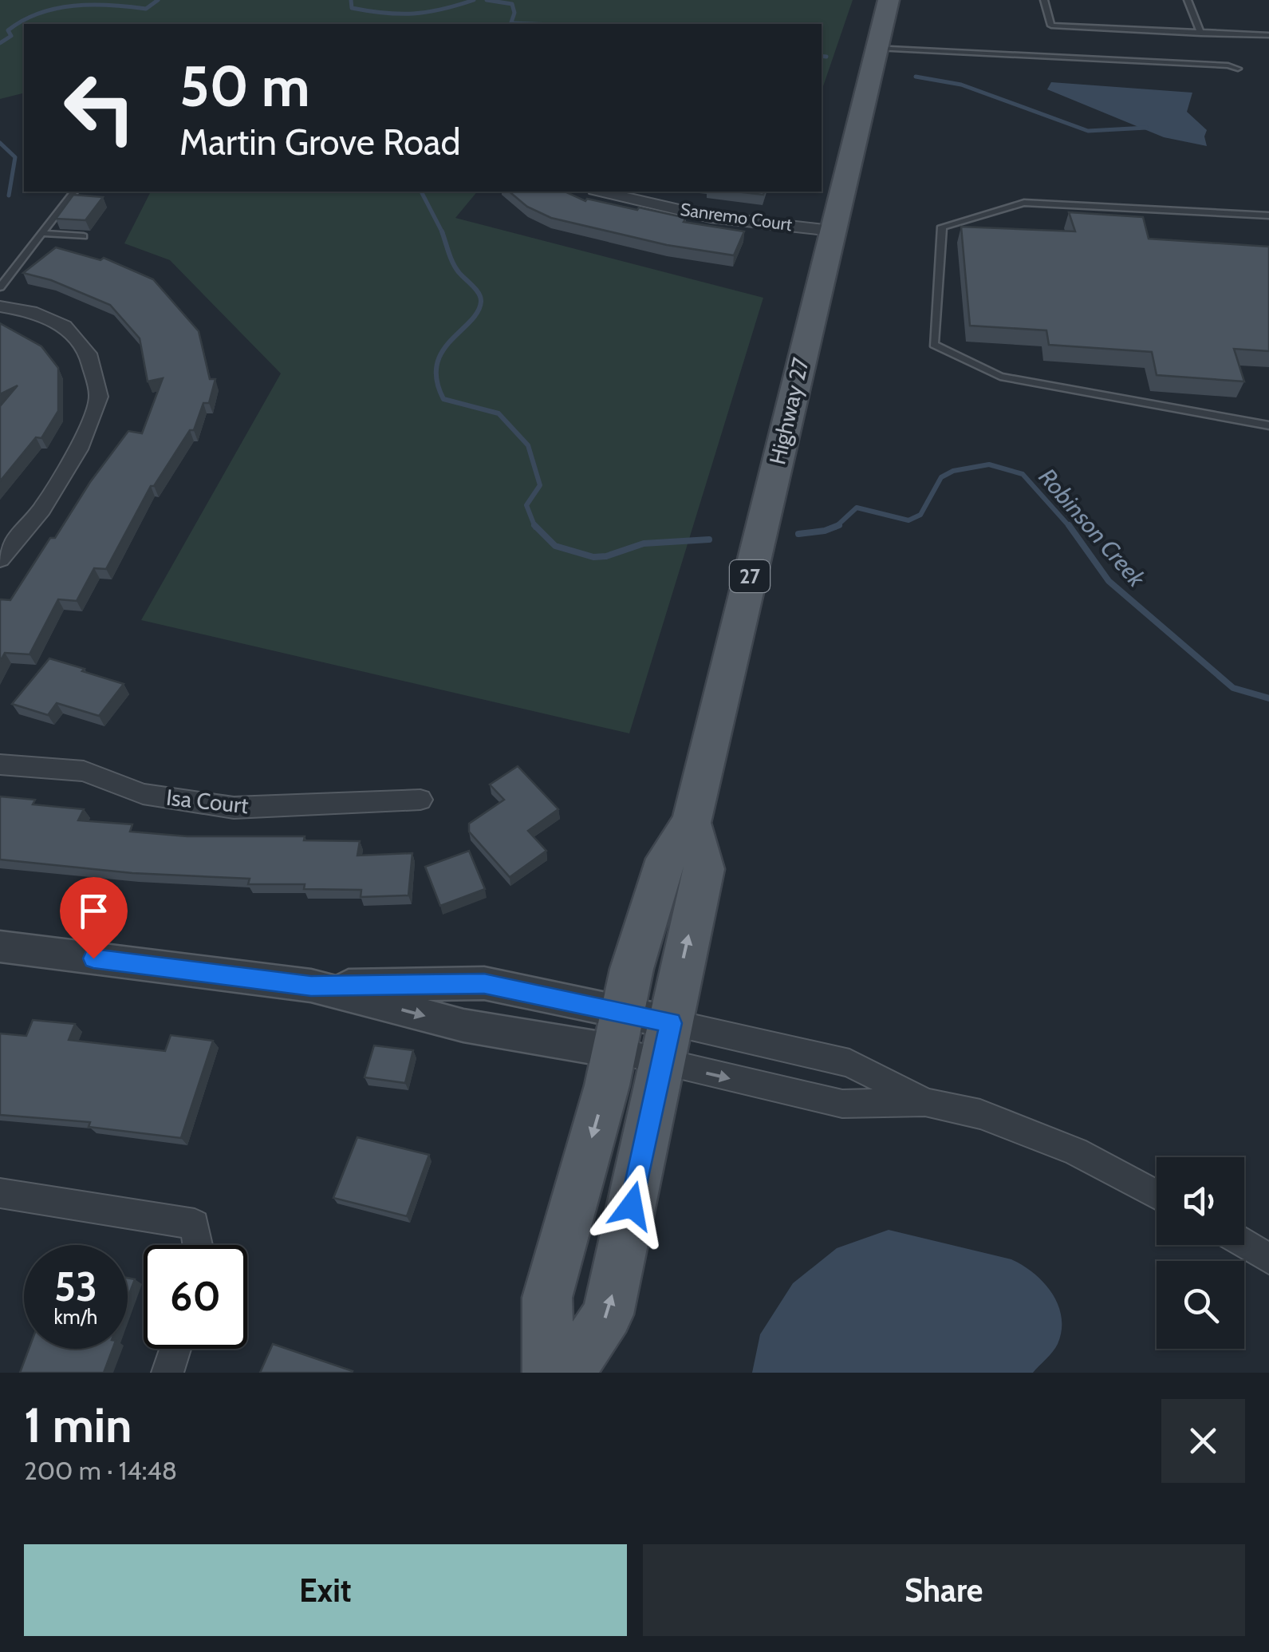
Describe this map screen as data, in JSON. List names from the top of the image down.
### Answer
{
  "streets": {
    "main road": ["Highway 27", "27"],
    "street": ["Sanremo Court", "Isa Court"]
  },
  "crossings": [
    ["Sanremo Court", "Highway 27"]
  ],
  "water": ["Robinson Creek"],
  "page": {
    "turn": ["50 m", "Martin Grove Road"],
    "speed": "53 km/h",
    "limit": "60",
    "heading": ["1 min", "200 m · 14:48"],
    "buttons": ["Exit", "Share"]
  }
}
